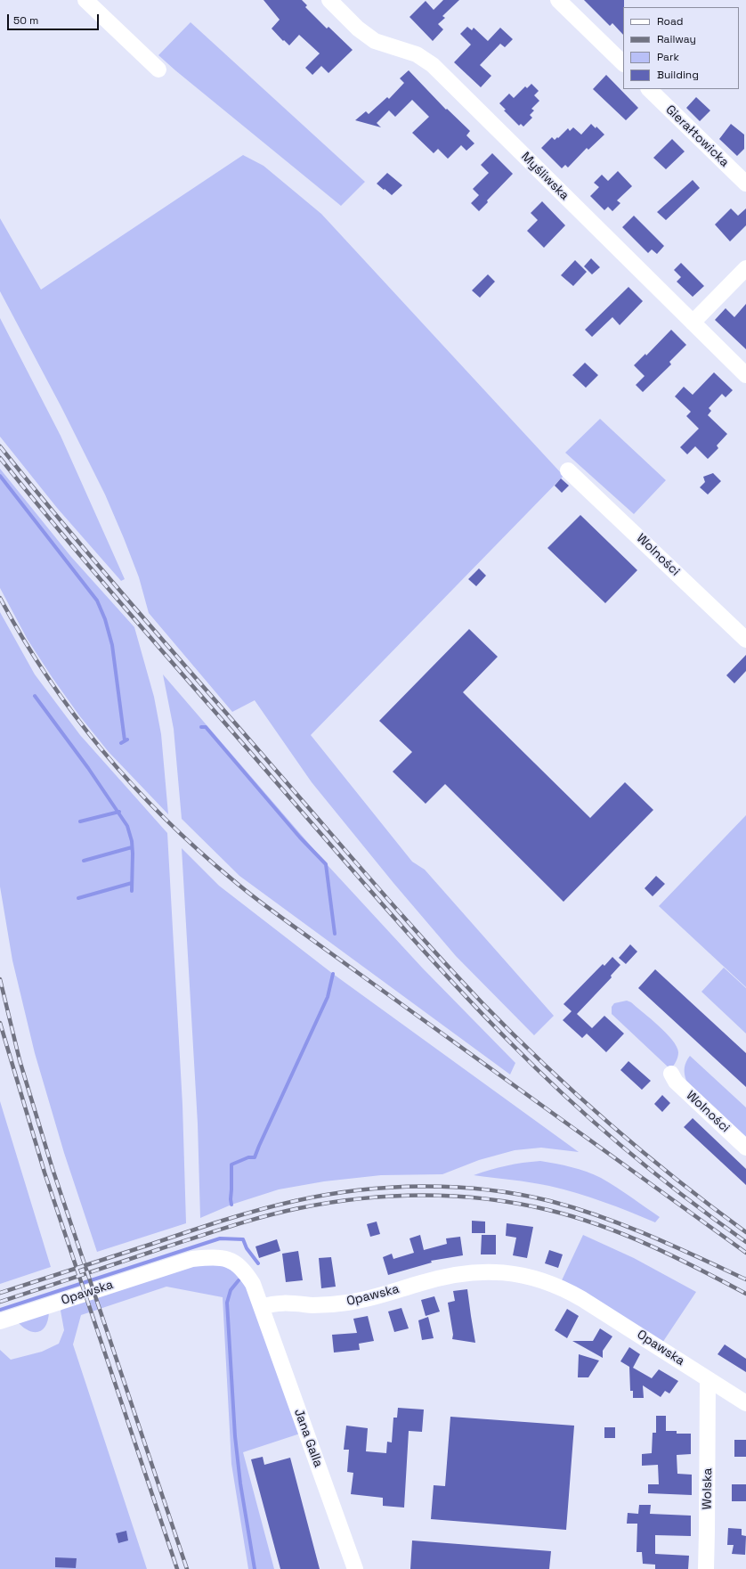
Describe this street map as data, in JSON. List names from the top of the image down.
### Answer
{
  "streets": {
    "street": [
      "Gierałtowicka",
      "Myśliwska",
      "Wolności",
      "Opawska",
      "Jana Galla",
      "Wolska"
    ]
  },
  "crossings": [
    ["Opawska", "Jana Galla"],
    ["Opawska", "Wolska"]
  ],
  "legend": [
    "Road",
    "Railway",
    "Park",
    "Building"
  ],
  "scale_bar": "50 m"
}
